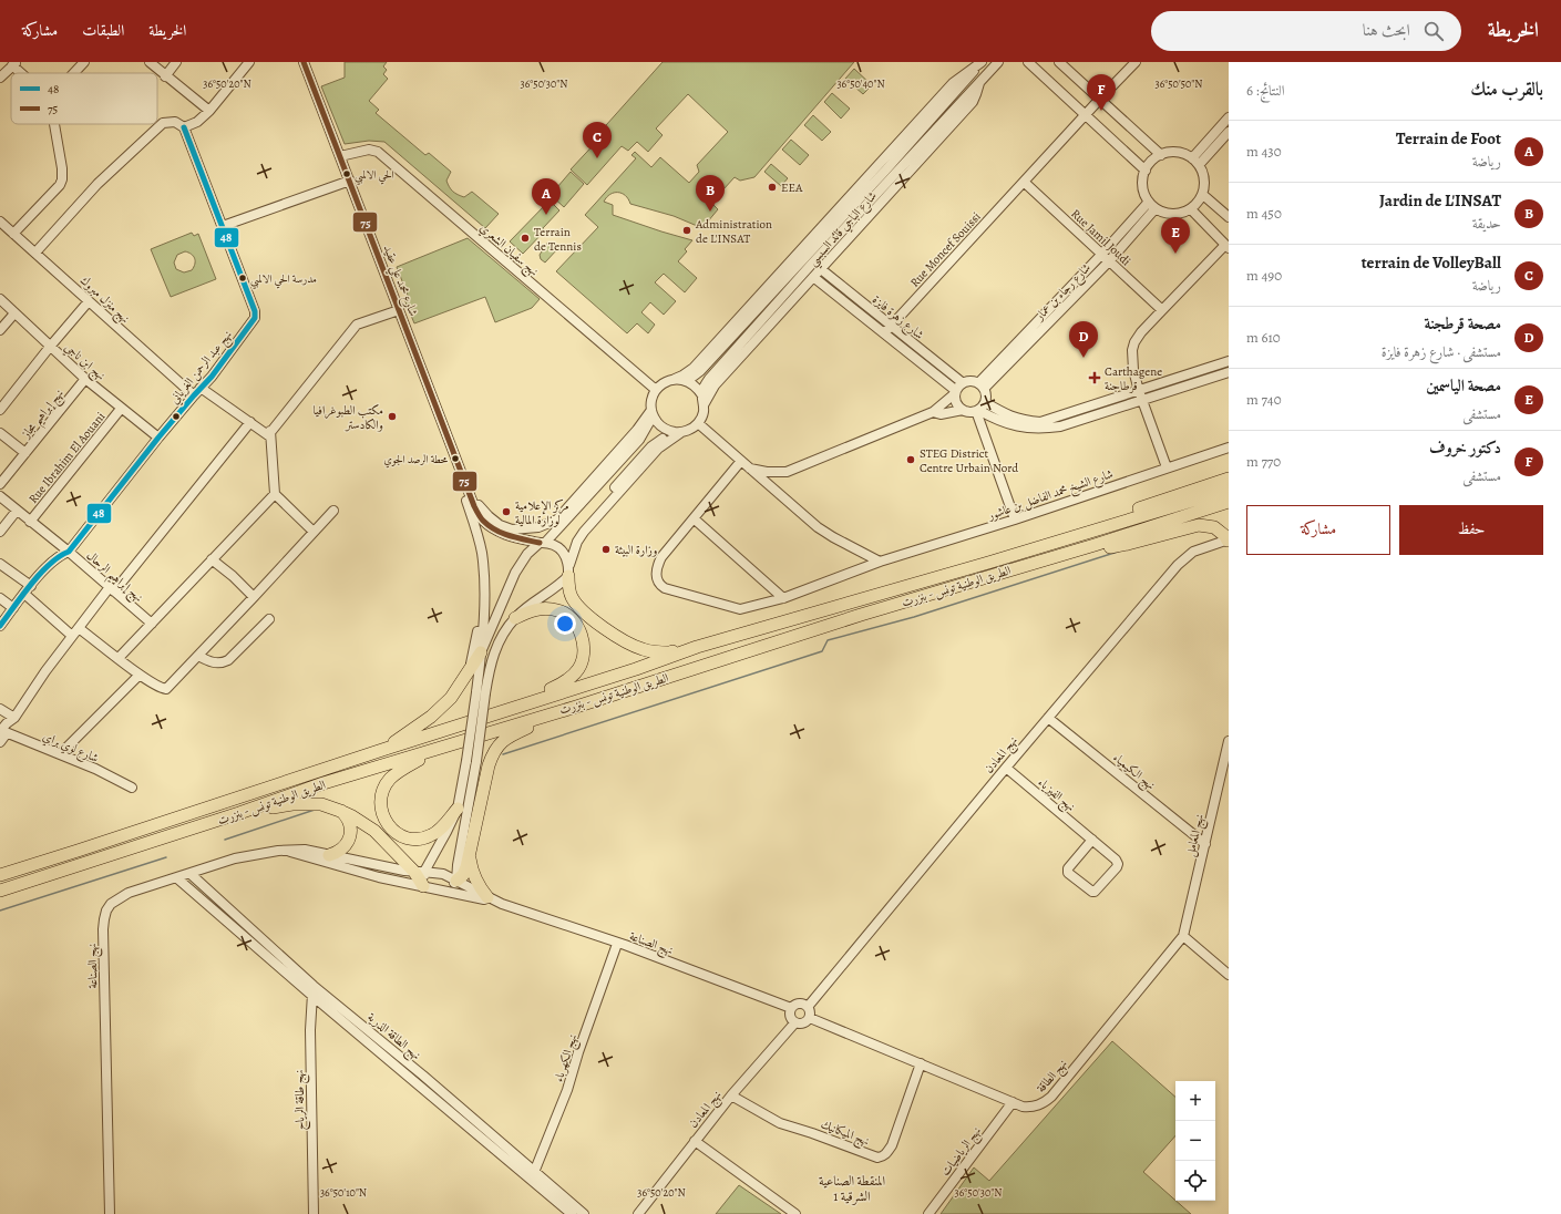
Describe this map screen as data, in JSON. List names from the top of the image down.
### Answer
{
  "streets": {
    "highway": ["الطريق الوطنية تونس - بنزرت"],
    "street": [
      "شارع الباجي قائد السبسي",
      "Rue Jamil Joudi",
      "نهج سفيان الشعري",
      "Rue Moncef Souissi",
      "شارع محمد علي عقيد",
      "شارع رجاء بن عمار",
      "نهج منزل مبروك",
      "شارع زهرة فايزة",
      "نهج ابن ناجي",
      "نهج عبد الرحمن الغرياني",
      "نهج إبراهيم مجاز",
      "Rue Ibrahim El Aouani",
      "شارع الشيخ محمد الفاضل بن عاشور",
      "نهج إبراهيم الرحال",
      "شارع لوي براي",
      "نهج المعادن",
      "نهج الكيمياء",
      "نهج الفيزياء",
      "نهج المعامل",
      "نهج الصناعة",
      "نهج الطاقة الذرية",
      "نهج الكهرباء",
      "نهج الطاقة",
      "نهج طاقة الرياح",
      "نهج الميكانيك",
      "نهج الرياضيات"
    ]
  },
  "crossings": [
    ["شارع الباجي قائد السبسي", "نهج سفيان الشعري"],
    ["شارع الباجي قائد السبسي", "شارع زهرة فايزة"],
    ["Rue Jamil Joudi", "Rue Moncef Souissi"],
    ["Rue Jamil Joudi", "شارع رجاء بن عمار"],
    ["نهج سفيان الشعري", "شارع محمد علي عقيد"],
    ["Rue Moncef Souissi", "شارع زهرة فايزة"],
    ["شارع رجاء بن عمار", "شارع زهرة فايزة"],
    ["نهج منزل مبروك", "نهج عبد الرحمن الغرياني"],
    ["نهج ابن ناجي", "نهج عبد الرحمن الغرياني"],
    ["نهج ابن ناجي", "نهج إبراهيم مجاز"],
    ["نهج ابن ناجي", "Rue Ibrahim El Aouani"],
    ["نهج عبد الرحمن الغرياني", "نهج إبراهيم الرحال"],
    ["Rue Ibrahim El Aouani", "نهج إبراهيم الرحال"],
    ["نهج المعادن", "نهج الكيمياء"],
    ["نهج المعادن", "نهج الفيزياء"],
    ["نهج المعادن", "نهج الصناعة"],
    ["نهج المعادن", "نهج الطاقة"],
    ["نهج المعادن", "نهج الميكانيك"],
    ["نهج الكيمياء", "نهج المعامل"],
    ["نهج المعامل", "نهج الطاقة"],
    ["نهج الصناعة", "نهج الطاقة الذرية"],
    ["نهج الصناعة", "نهج الكهرباء"],
    ["نهج الصناعة", "نهج الطاقة"],
    ["نهج الطاقة الذرية", "نهج الكهرباء"],
    ["نهج الطاقة الذرية", "نهج طاقة الرياح"],
    ["نهج الطاقة", "نهج الميكانيك"],
    ["نهج الطاقة", "نهج الرياضيات"]
  ],
  "districts": ["المنقطة الصناعية الشرقية 1"],
  "places": {
    "other": [
      "الحي الالمبي",
      "EEA",
      "Administration de L'INSAT",
      "Terrain de Tennis",
      "مدرسة الحي الالمبي",
      "مكتب الطبوغرافيا والكادستر",
      "محطة الرصد الجوي",
      "STEG District Centre Urbain Nord",
      "مركز الإعلامية لوزارة المالية",
      "وزارة البيئة"
    ],
    "health": ["Carthagene قرطاجنة"]
  },
  "lines": ["transit line 75", "transit line 48"],
  "legend": ["48", "75"],
  "page": {
    "header": "الخريطة",
    "search": "ابحث هنا",
    "nav": ["الخريطة", "الطبقات", "مشاركة"],
    "heading": ["بالقرب منك", "النتائج: 6"],
    "pins": [
      "F",
      "C",
      "B",
      "A",
      "E",
      "D"
    ],
    "list": [
      {
        "mark": "A",
        "name": "Terrain de Foot",
        "note": "رياضة",
        "value": "430 m"
      },
      {
        "mark": "B",
        "name": "Jardin de L'INSAT",
        "note": "حديقة",
        "value": "450 m"
      },
      {
        "mark": "C",
        "name": "terrain de VolleyBall",
        "note": "رياضة",
        "value": "490 m"
      },
      {
        "mark": "D",
        "name": "مصحة قرطجنة",
        "note": "مستشفى · شارع زهرة فايزة",
        "value": "610 m"
      },
      {
        "mark": "E",
        "name": "مصحة الياسمين",
        "note": "مستشفى",
        "value": "740 m"
      },
      {
        "mark": "F",
        "name": "دكتور خروف",
        "note": "مستشفى",
        "value": "770 m"
      }
    ],
    "buttons": ["حفظ", "مشاركة"],
    "map_buttons": ["+", "−"]
  },
  "coordinates": [
    "36°50'50\"N",
    "36°50'20\"N",
    "36°50'30\"N",
    "36°50'40\"N",
    "36°50'10\"N"
  ]
}
